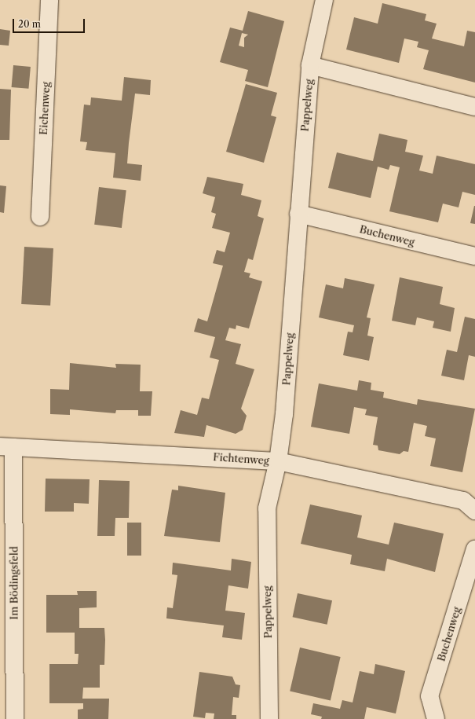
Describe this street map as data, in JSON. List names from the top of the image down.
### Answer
{
  "streets": {
    "street": [
      "Pappelweg",
      "Eichenweg",
      "Buchenweg",
      "Fichtenweg",
      "Im Bödingsfeld"
    ]
  },
  "crossings": [
    ["Pappelweg", "Buchenweg"],
    ["Pappelweg", "Fichtenweg"],
    ["Fichtenweg", "Im Bödingsfeld"]
  ],
  "scale_bar": "20 m"
}
